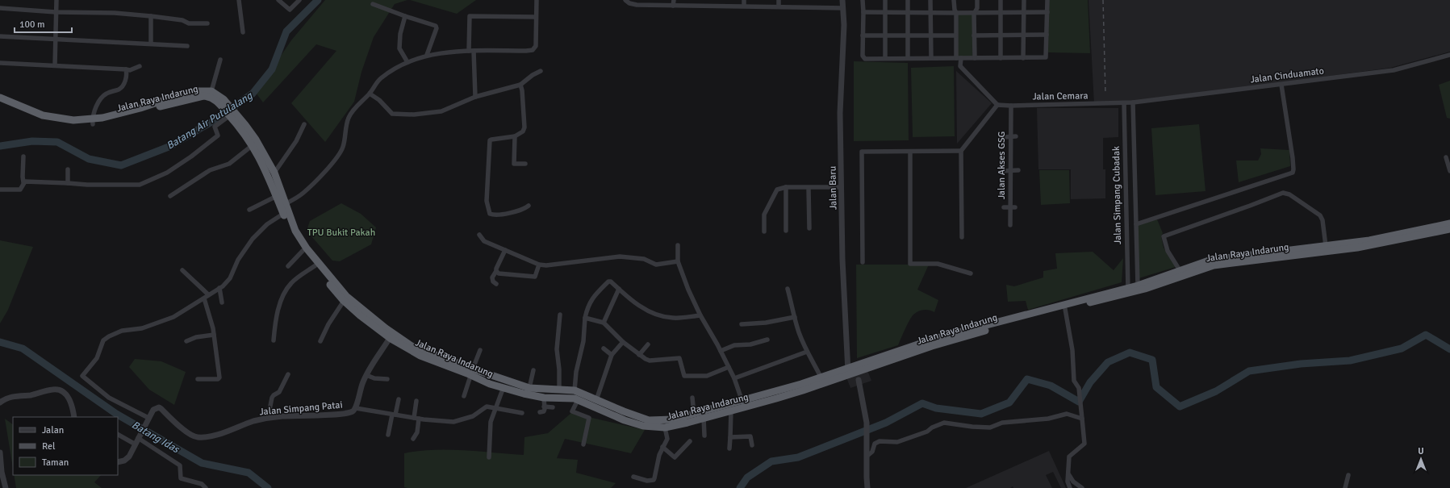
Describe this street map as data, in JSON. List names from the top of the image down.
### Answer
{
  "streets": {
    "highway": ["Jalan Raya Indarung"],
    "street": [
      "Jalan Cinduamato",
      "Jalan Cemara",
      "Jalan Akses GSG",
      "Jalan Baru",
      "Jalan Simpang Cubadak",
      "Jalan Simpang Patai"
    ]
  },
  "crossings": [
    ["Jalan Cinduamato", "Jalan Cemara"],
    ["Jalan Cinduamato", "Jalan Simpang Cubadak"],
    ["Jalan Cemara", "Jalan Akses GSG"],
    ["Jalan Cemara", "Jalan Simpang Cubadak"],
    ["Jalan Raya Indarung", "Jalan Baru"],
    ["Jalan Raya Indarung", "Jalan Simpang Cubadak"],
    ["Jalan Raya Indarung", "Jalan Simpang Patai"]
  ],
  "water": ["Batang Air Putulalang", "Batang Idas"],
  "parks": ["TPU Bukit Pakah"],
  "legend": ["Jalan", "Rel", "Taman"],
  "scale_bar": "100 m",
  "north": "top"
}
